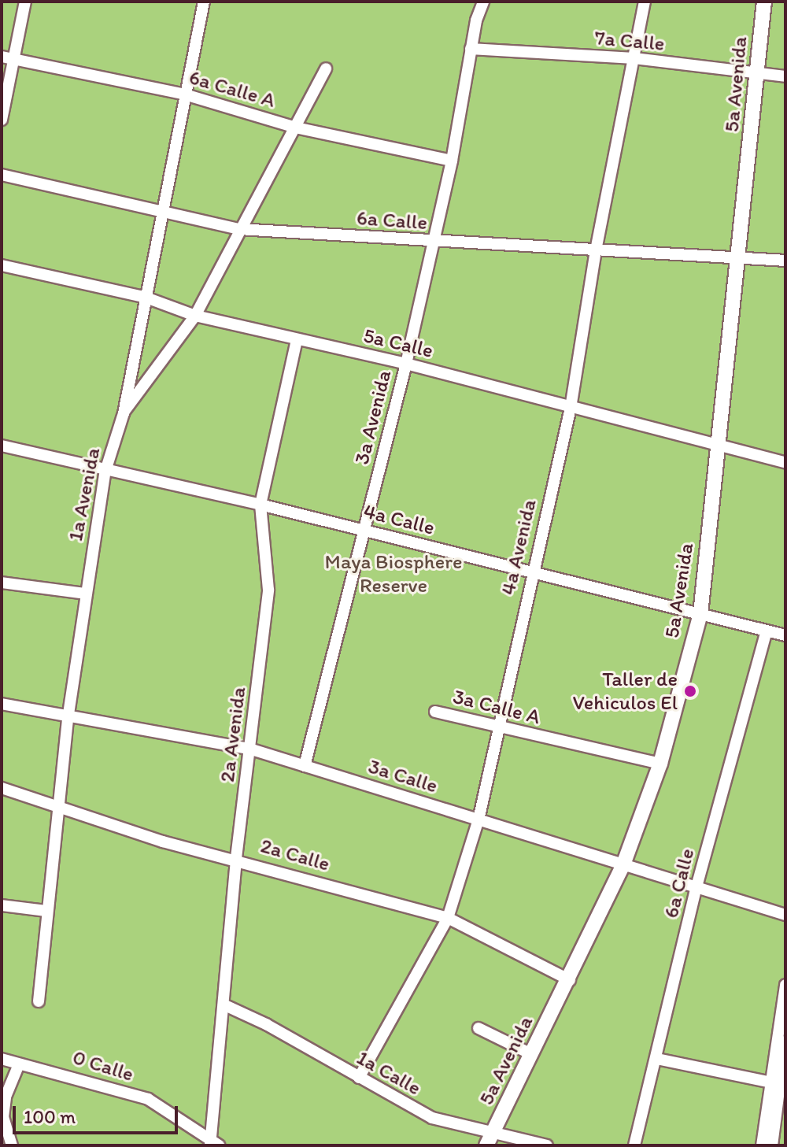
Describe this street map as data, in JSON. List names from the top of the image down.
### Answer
{
  "streets": {
    "street": [
      "7a Calle",
      "5a Avenida",
      "6a Calle A",
      "6a Calle",
      "5a Calle",
      "3a Avenida",
      "1a Avenida",
      "4a Calle",
      "4a Avenida",
      "3a Calle A",
      "2a Avenida",
      "3a Calle",
      "2a Calle",
      "0 Calle",
      "1a Calle"
    ]
  },
  "crossings": [
    ["7a Calle", "5a Avenida"],
    ["7a Calle", "3a Avenida"],
    ["7a Calle", "4a Avenida"],
    ["5a Avenida", "6a Calle"],
    ["5a Avenida", "5a Calle"],
    ["5a Avenida", "4a Calle"],
    ["5a Avenida", "3a Calle A"],
    ["5a Avenida", "3a Calle"],
    ["5a Avenida", "2a Calle"],
    ["5a Avenida", "1a Calle"],
    ["6a Calle A", "3a Avenida"],
    ["6a Calle A", "1a Avenida"],
    ["6a Calle", "3a Avenida"],
    ["6a Calle", "1a Avenida"],
    ["6a Calle", "4a Calle"],
    ["6a Calle", "4a Avenida"],
    ["6a Calle", "3a Calle"],
    ["5a Calle", "3a Avenida"],
    ["5a Calle", "1a Avenida"],
    ["5a Calle", "4a Avenida"],
    ["5a Calle", "2a Avenida"],
    ["3a Avenida", "4a Calle"],
    ["3a Avenida", "3a Calle"],
    ["1a Avenida", "4a Calle"],
    ["1a Avenida", "3a Calle"],
    ["1a Avenida", "2a Calle"],
    ["4a Calle", "4a Avenida"],
    ["4a Calle", "2a Avenida"],
    ["4a Avenida", "3a Calle A"],
    ["4a Avenida", "3a Calle"],
    ["4a Avenida", "2a Calle"],
    ["4a Avenida", "1a Calle"],
    ["2a Avenida", "3a Calle"],
    ["2a Avenida", "2a Calle"],
    ["2a Avenida", "0 Calle"],
    ["2a Avenida", "1a Calle"]
  ],
  "parks": ["Maya Biosphere Reserve"],
  "places": ["Taller de Vehiculos El"],
  "scale_bar": "100 m"
}
